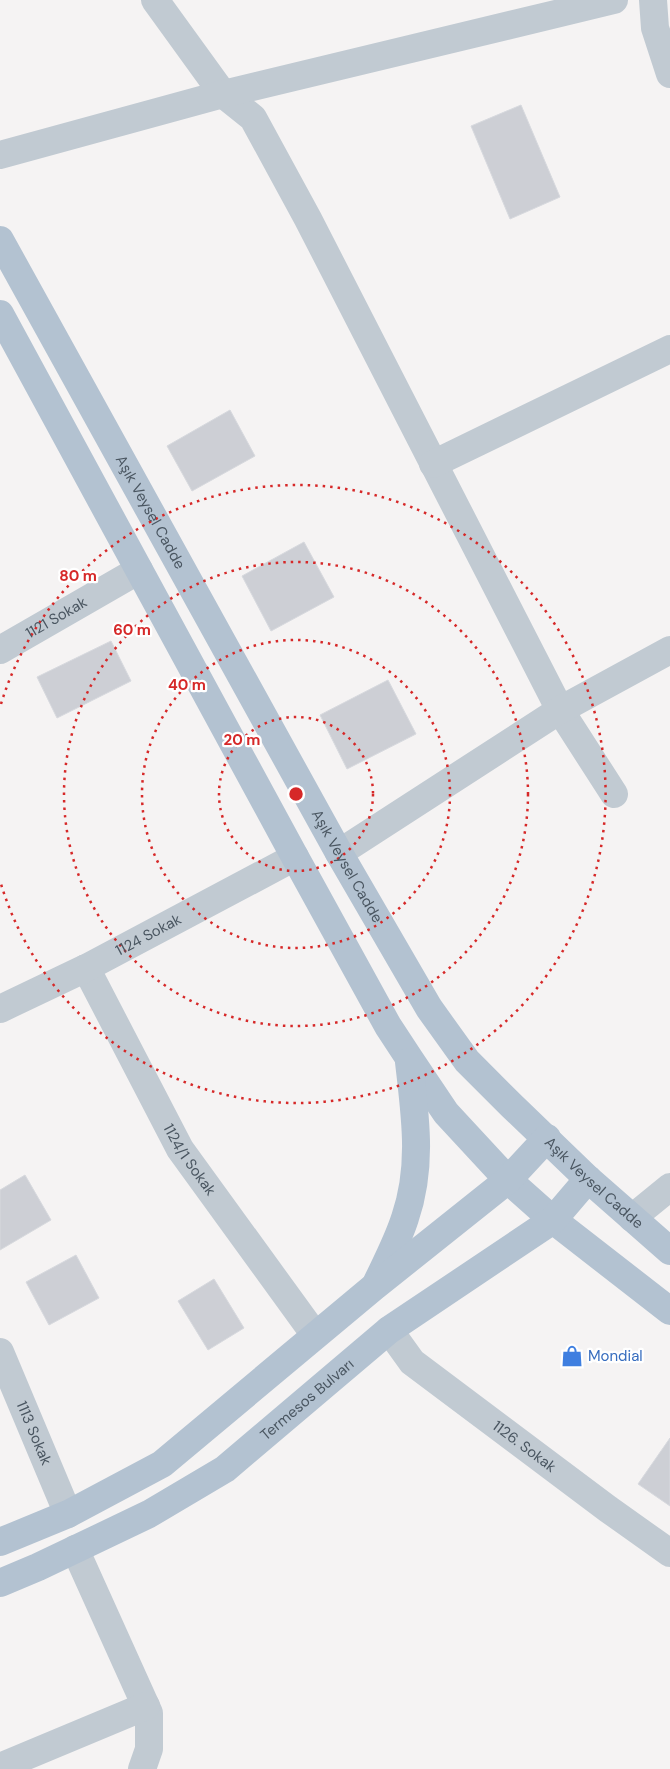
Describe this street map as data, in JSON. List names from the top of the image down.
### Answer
{
  "streets": {
    "main road": ["Aşık Veysel Cadde", "Termesos Bulvarı"],
    "street": [
      "1121 Sokak",
      "1124 Sokak",
      "1124/1 Sokak",
      "1113 Sokak",
      "1126. Sokak"
    ]
  },
  "crossings": [
    ["Aşık Veysel Cadde", "Termesos Bulvarı"],
    ["1124 Sokak", "1124/1 Sokak"],
    ["Termesos Bulvarı", "1126. Sokak"]
  ],
  "places": {
    "shop": ["Mondial"]
  },
  "rings": [
    "80 m",
    "60 m",
    "40 m",
    "20 m"
  ]
}
